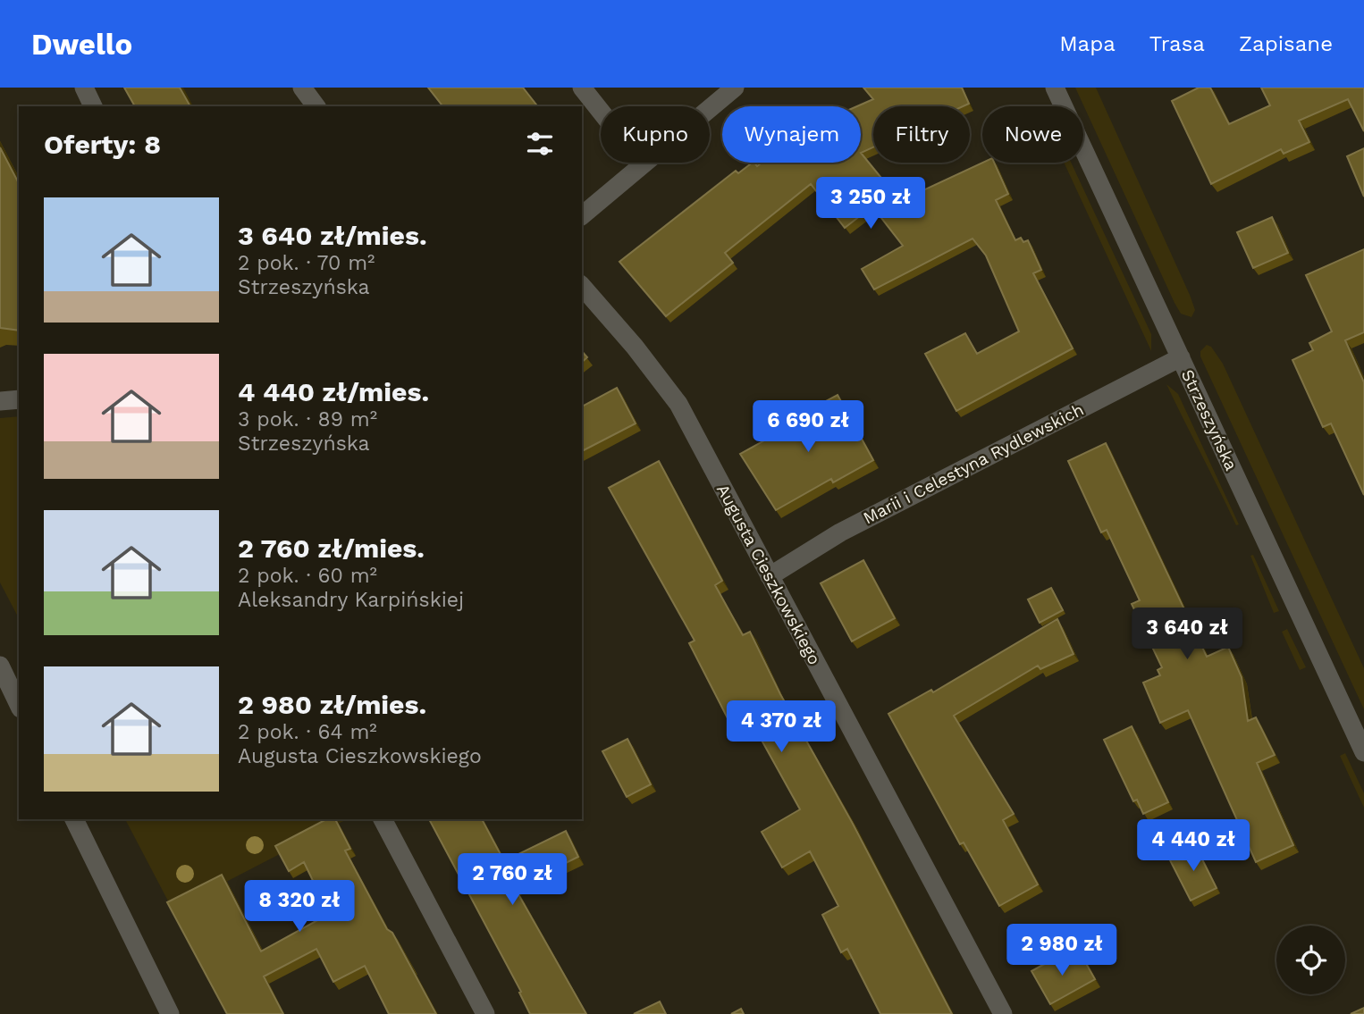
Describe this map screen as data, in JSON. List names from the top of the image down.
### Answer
{
  "streets": {
    "street": ["Strzeszyńska", "Marii i Celestyna Rydlewskich", "Augusta Cieszkowskiego"]
  },
  "crossings": [
    ["Strzeszyńska", "Marii i Celestyna Rydlewskich"],
    ["Marii i Celestyna Rydlewskich", "Augusta Cieszkowskiego"]
  ],
  "page": {
    "header": "Dwello",
    "nav": ["Mapa", "Trasa", "Zapisane"],
    "chip": [
      "Kupno",
      "Wynajem",
      "Filtry",
      "Nowe"
    ],
    "heading": "Oferty: 8",
    "price": [
      "3 250 zł",
      "6 690 zł",
      "3 640 zł",
      "4 370 zł",
      "4 440 zł",
      "2 760 zł",
      "8 320 zł",
      "2 980 zł"
    ],
    "list": [
      {
        "name": "3 640 zł/mies.",
        "note": "2 pok. · 70 m² · Strzeszyńska"
      },
      {
        "name": "4 440 zł/mies.",
        "note": "3 pok. · 89 m² · Strzeszyńska"
      },
      {
        "name": "2 760 zł/mies.",
        "note": "2 pok. · 60 m² · Aleksandry Karpińskiej"
      },
      {
        "name": "2 980 zł/mies.",
        "note": "2 pok. · 64 m² · Augusta Cieszkowskiego"
      }
    ]
  }
}
